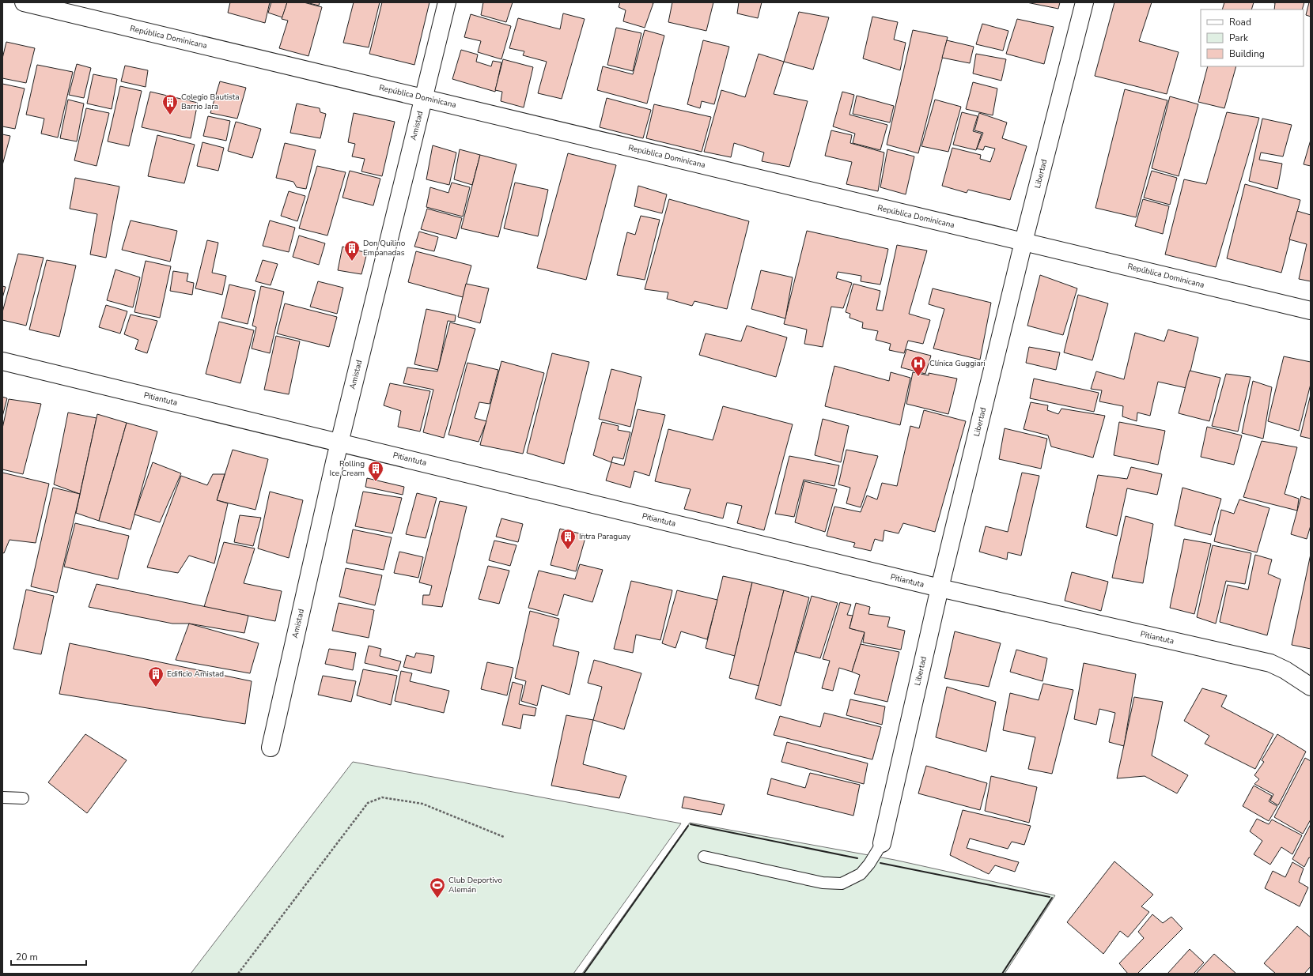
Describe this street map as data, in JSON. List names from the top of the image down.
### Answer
{
  "streets": {
    "street": [
      "República Dominicana",
      "Amistad",
      "Libertad",
      "Pitiantuta"
    ]
  },
  "crossings": [
    ["República Dominicana", "Amistad"],
    ["República Dominicana", "Libertad"],
    ["Amistad", "Pitiantuta"],
    ["Libertad", "Pitiantuta"]
  ],
  "places": {
    "building": [
      "Colegio Bautista Barrio Jara",
      "Don Quilino Empanadas",
      "Rolling Ice Cream",
      "Intra Paraguay",
      "Edificio Amistad"
    ],
    "hospital": ["Clínica Guggiari"],
    "sports": ["Club Deportivo Alemán"]
  },
  "legend": ["Road", "Park", "Building"],
  "scale_bar": "20 m"
}
